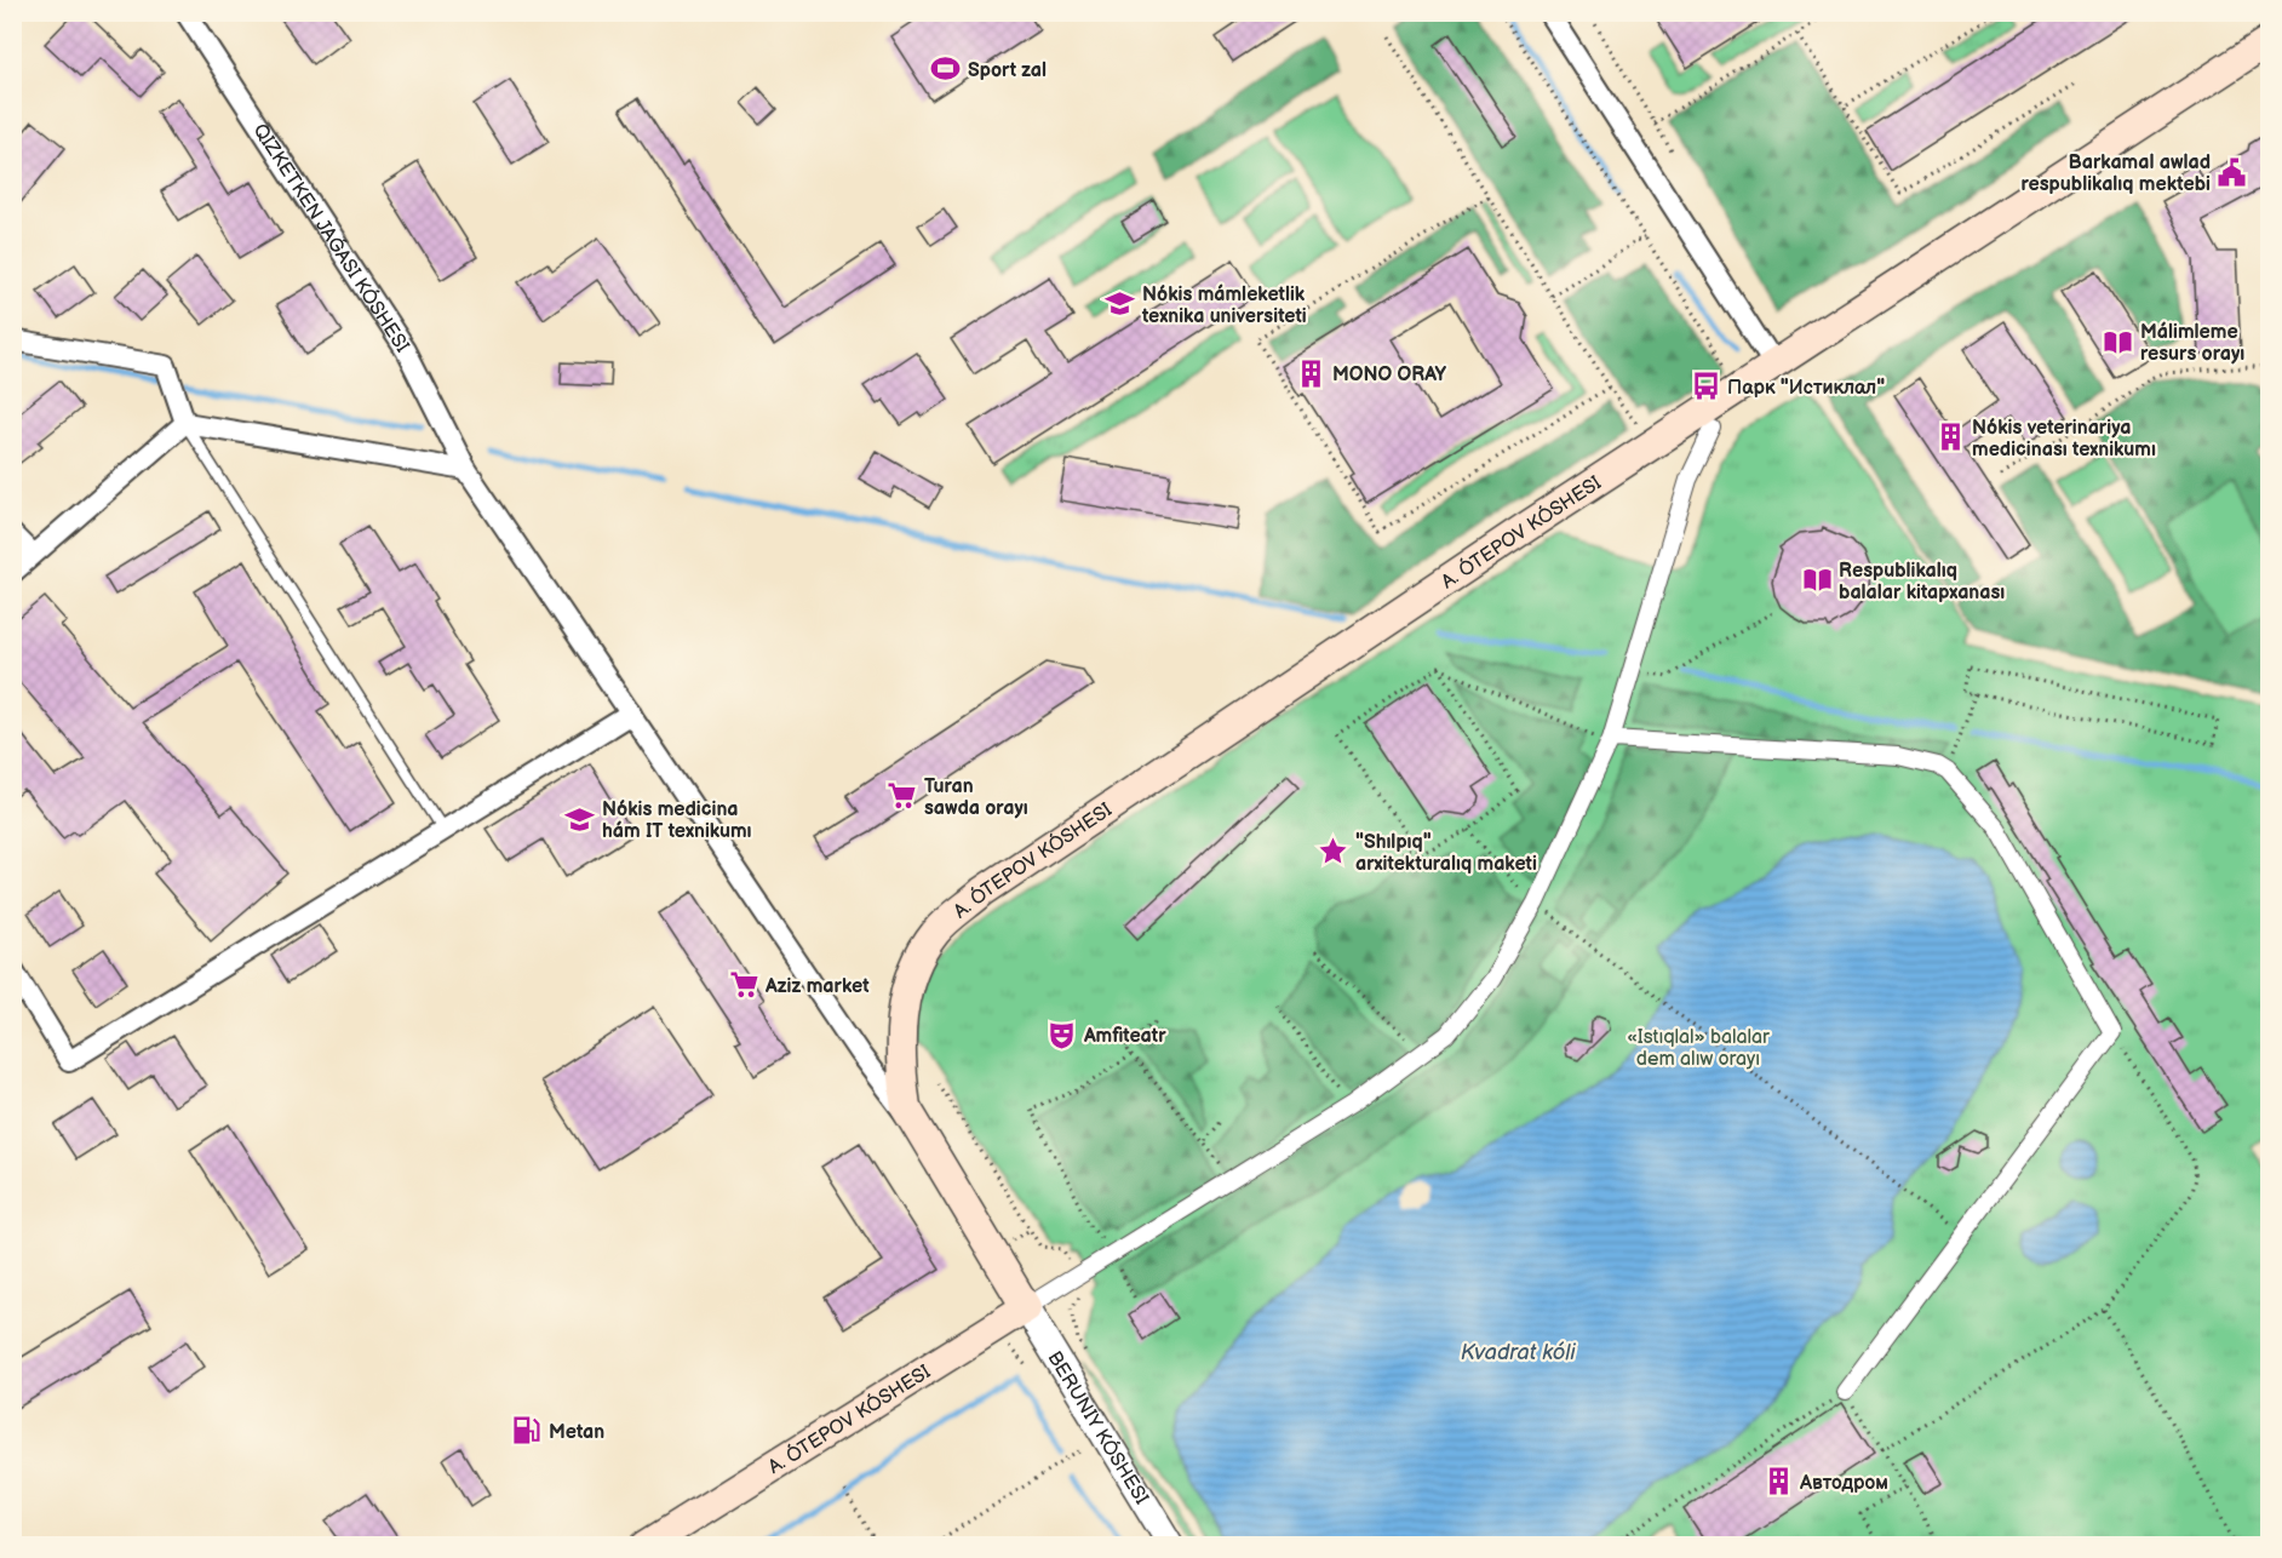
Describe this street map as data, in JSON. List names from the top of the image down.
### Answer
{
  "streets": {
    "main road": ["A. ÓTEPOV KÓSHESI"],
    "street": ["BERUNIY KÓSHESI"]
  },
  "crossings": [
    ["A. ÓTEPOV KÓSHESI", "BERUNIY KÓSHESI"]
  ],
  "water": ["Kvadrat kóli"],
  "parks": ["«Istıqlal» balalar dem alıw orayı"],
  "places": {
    "sports": ["Sport zal"],
    "public building": ["Barkamal awlad respublikalıq mektebi"],
    "school or university": ["Nókis mámleketlik texnika universiteti", "Nókis medicina hám IT texnikumı"],
    "library": ["Málimleme resurs orayı", "Respublikalıq balalar kitapxanası"],
    "building": ["MONO ORAY", "Nókis veterinariya medicinası texnikumı", "Автодром"],
    "bus stop": ["Парк \"Истиклал\""],
    "supermarket": ["Turan sawda orayı", "Aziz market"],
    "place": ["\"Shılpıq\" arxitekturalıq maketi"],
    "theatre": ["Amfiteatr"],
    "fuel station": ["Metan"]
  }
}
